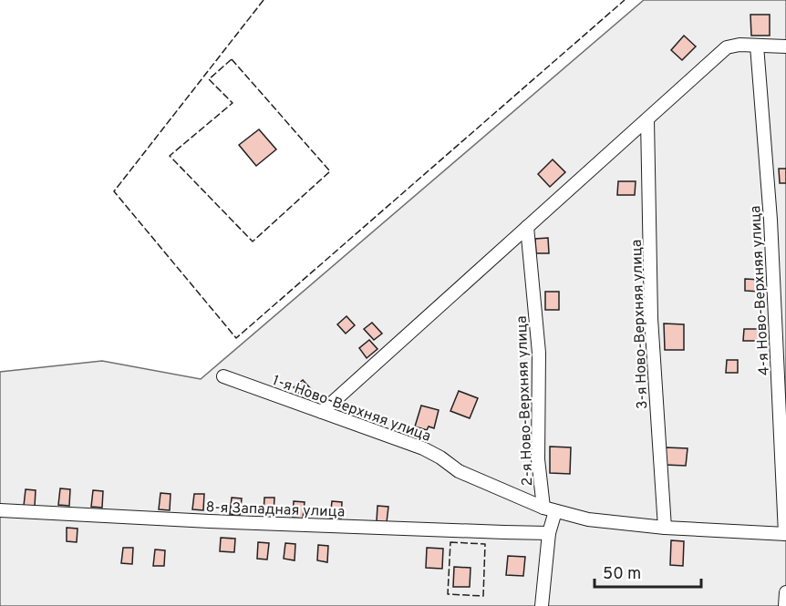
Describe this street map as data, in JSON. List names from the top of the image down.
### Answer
{
  "streets": {
    "street": [
      "4-я Ново-Верхняя улица",
      "3-я Ново-Верхняя улица",
      "2-я Ново-Верхняя улица",
      "1-я Ново-Верхняя улица",
      "8-я Западная улица"
    ]
  },
  "crossings": [
    ["4-я Ново-Верхняя улица", "1-я Ново-Верхняя улица"],
    ["3-я Ново-Верхняя улица", "1-я Ново-Верхняя улица"],
    ["2-я Ново-Верхняя улица", "1-я Ново-Верхняя улица"]
  ],
  "scale_bar": "50 m"
}
